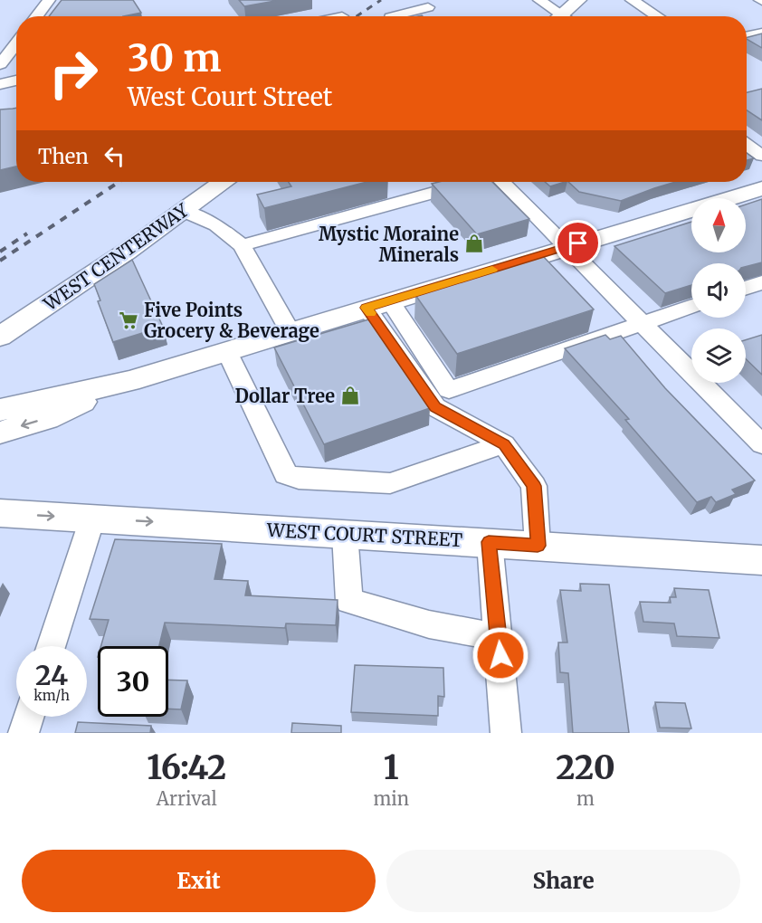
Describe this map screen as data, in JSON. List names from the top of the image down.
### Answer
{
  "streets": {
    "main road": ["WEST CENTERWAY", "WEST COURT STREET"]
  },
  "places": {
    "shop": ["Mystic Moraine Minerals", "Dollar Tree"],
    "supermarket": ["Five Points Grocery & Beverage"]
  },
  "north": "top",
  "page": {
    "turn": ["30 m", "West Court Street"],
    "then": "Then",
    "speed": "24 km/h",
    "limit": "30",
    "eta": [
      "16:42",
      "Arrival",
      "1",
      "min",
      "220",
      "m"
    ],
    "buttons": ["Exit", "Share"]
  }
}
